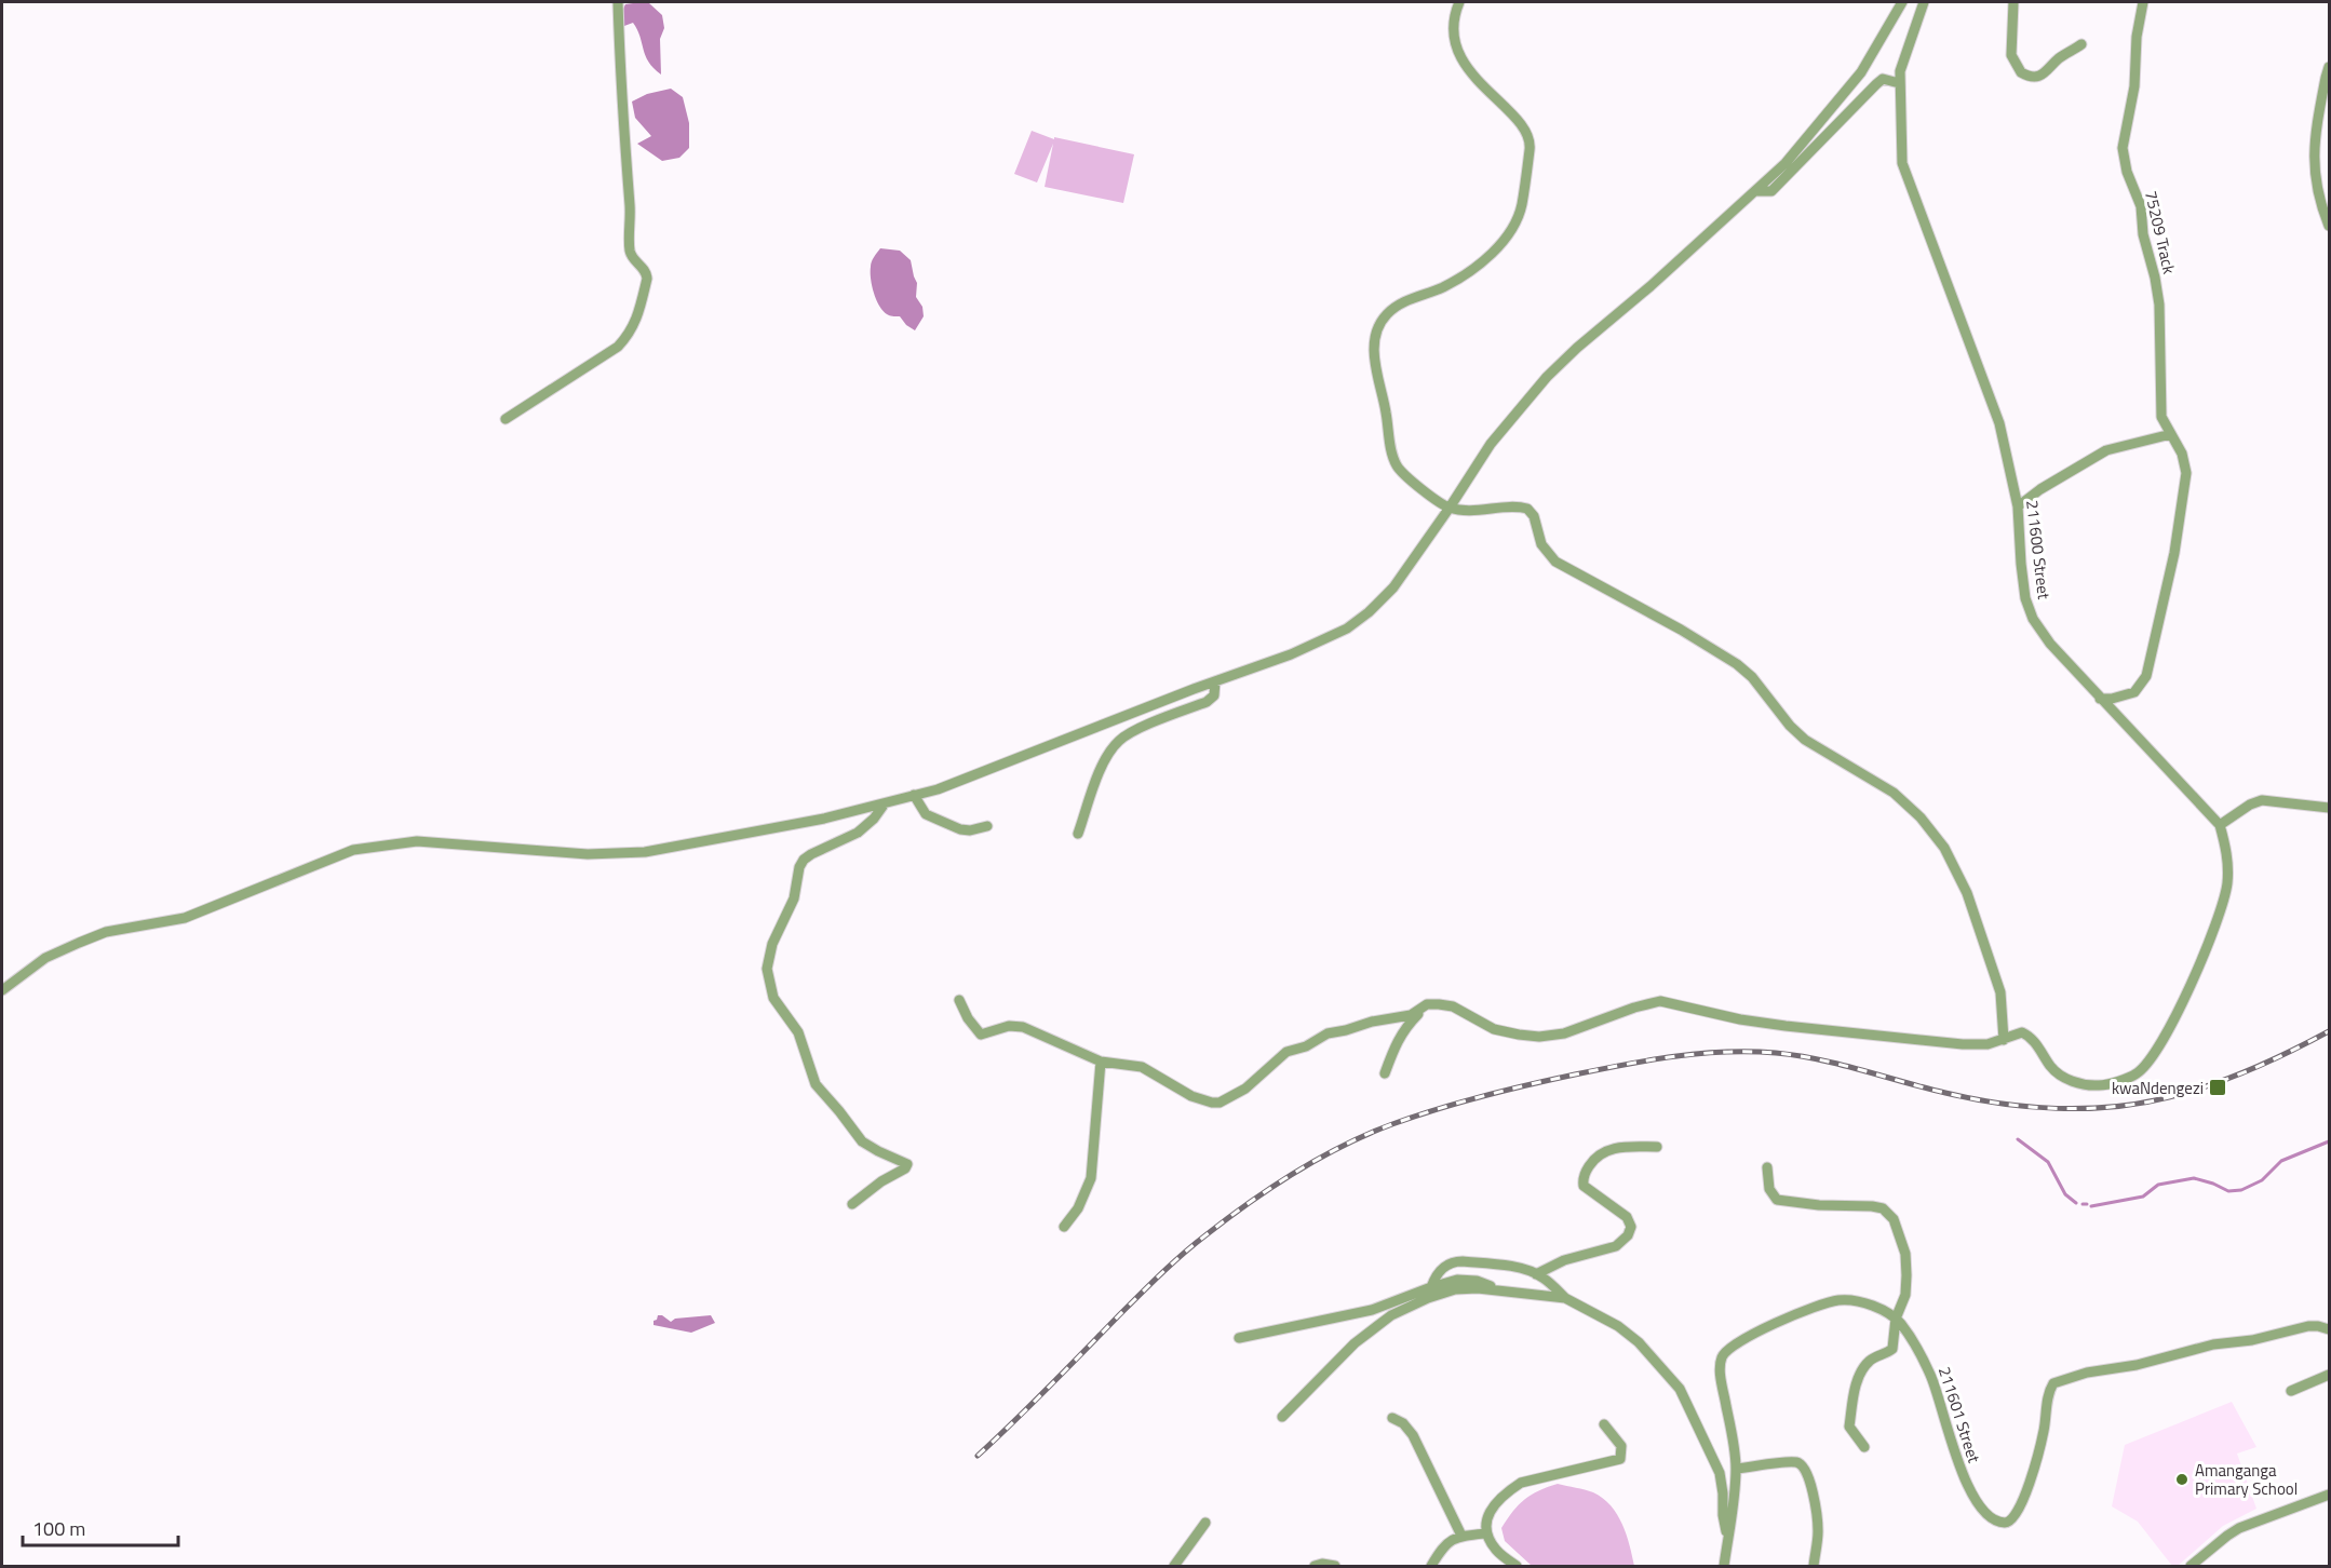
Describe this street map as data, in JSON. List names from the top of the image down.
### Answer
{
  "streets": {
    "street": ["75209 Track", "211600 Street", "211601 Street"]
  },
  "crossings": [
    ["75209 Track", "211600 Street"]
  ],
  "places": {
    "transit": ["kwaNdengezi"],
    "other": ["Amanganga Primary School"]
  },
  "scale_bar": "100 m"
}
